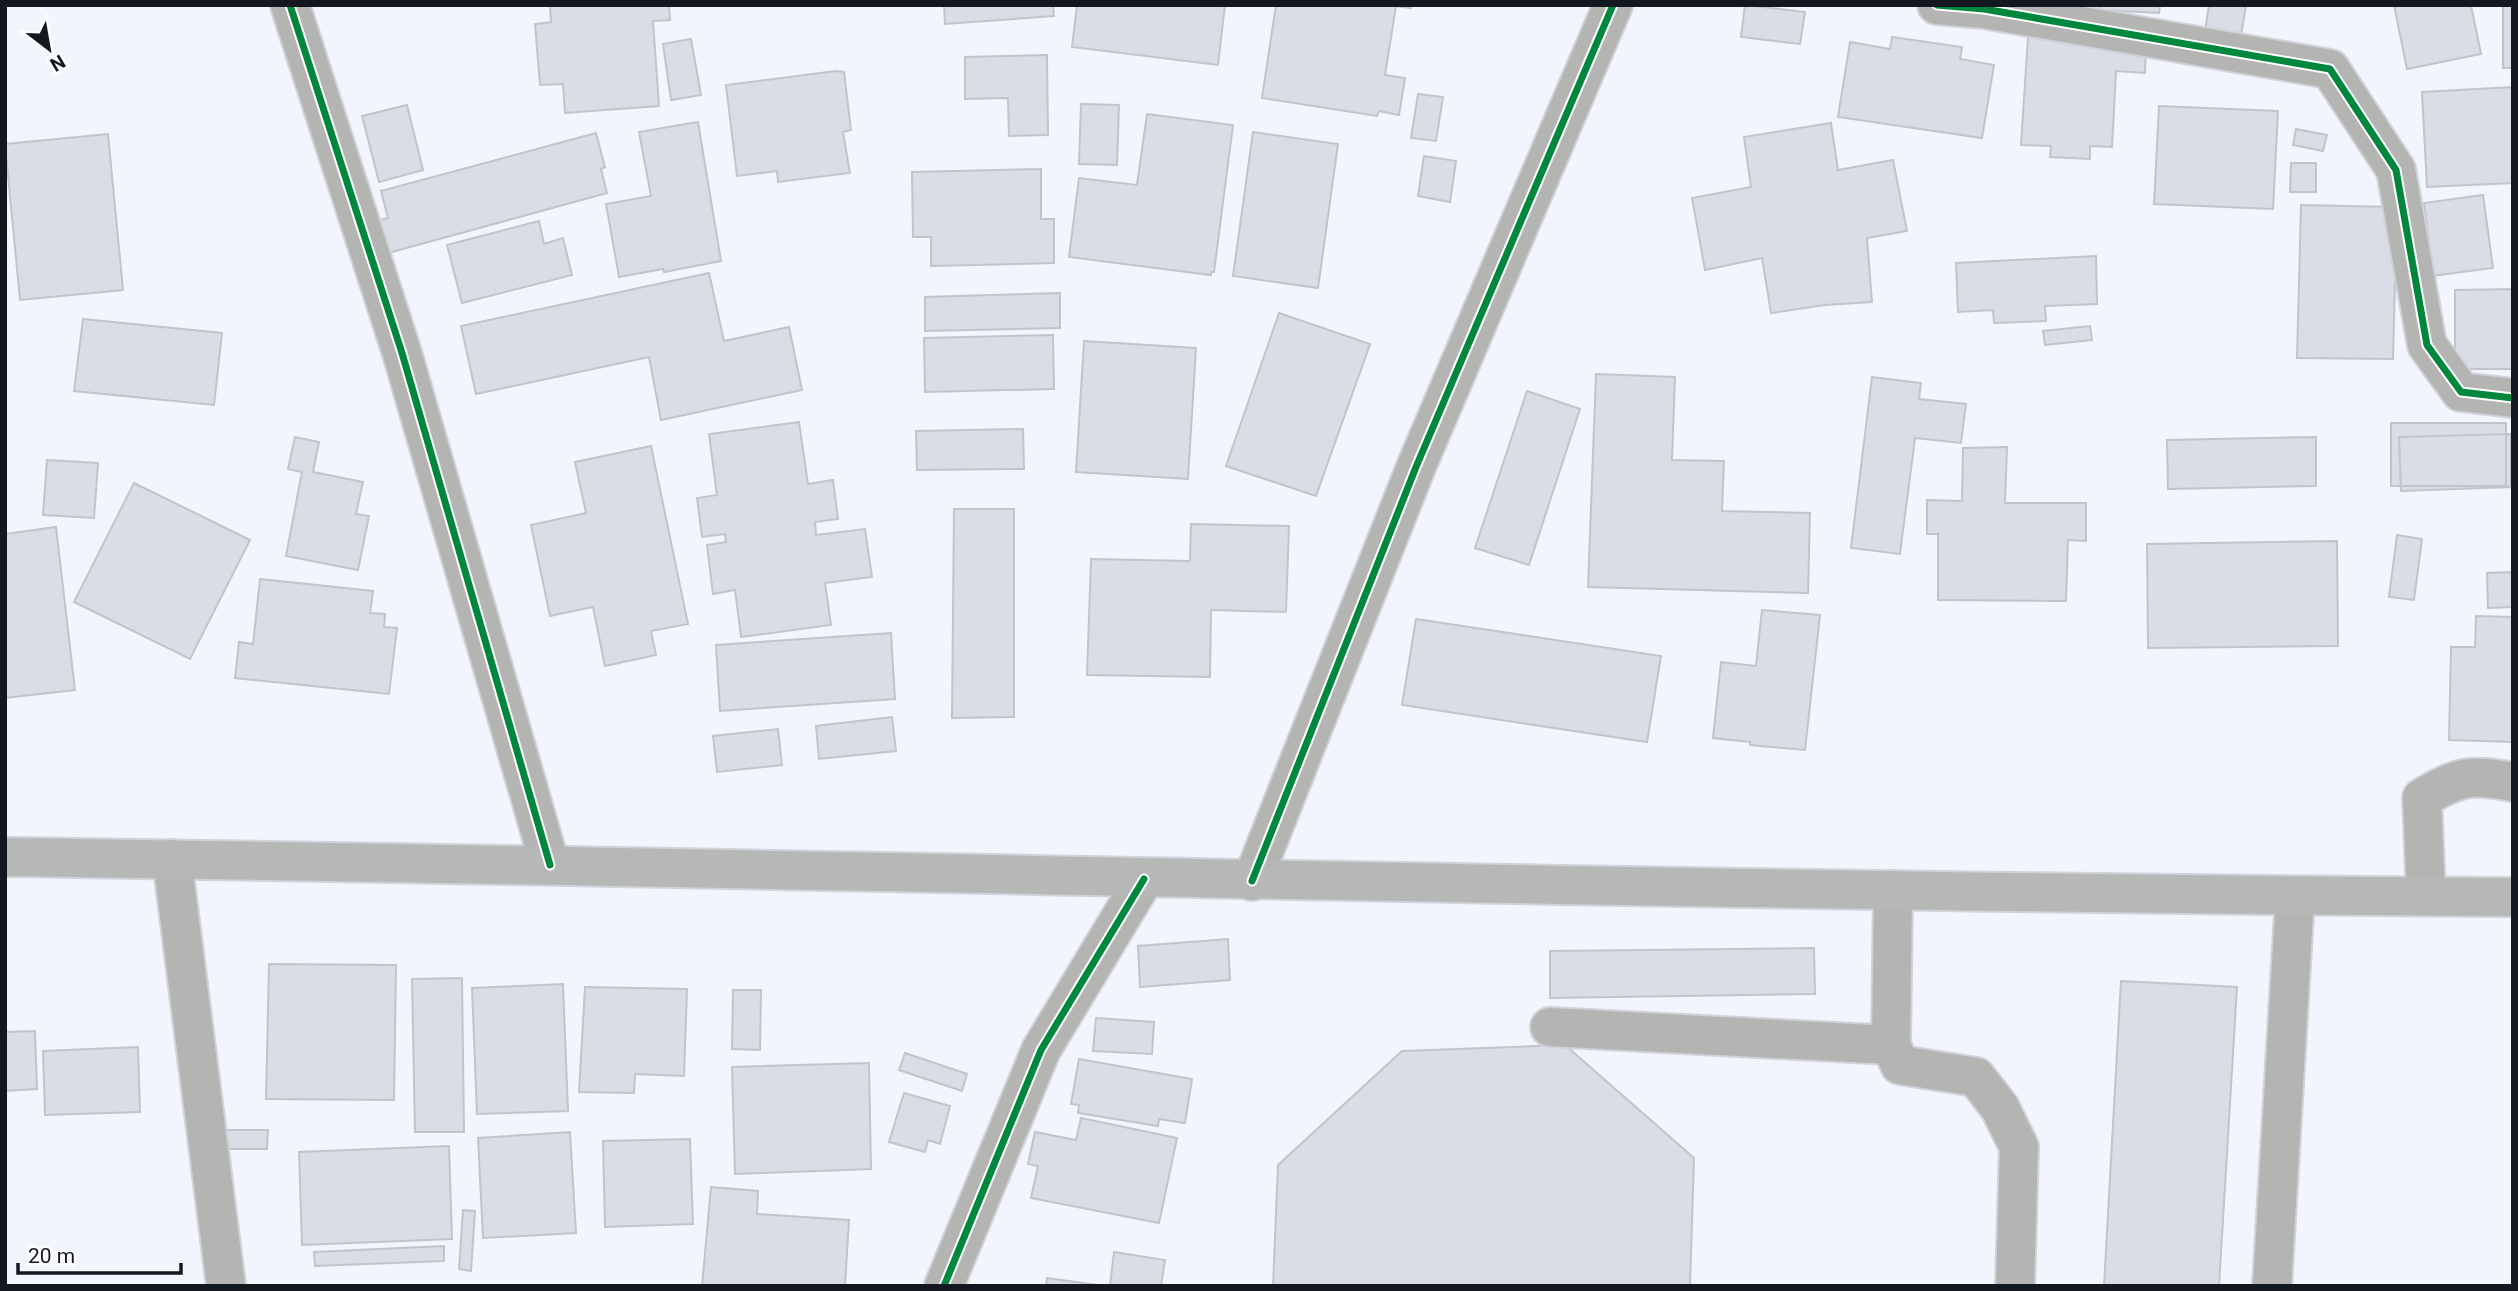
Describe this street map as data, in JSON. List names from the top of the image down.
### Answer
{
  "scale_bar": "20 m",
  "north": "bottom right"
}
